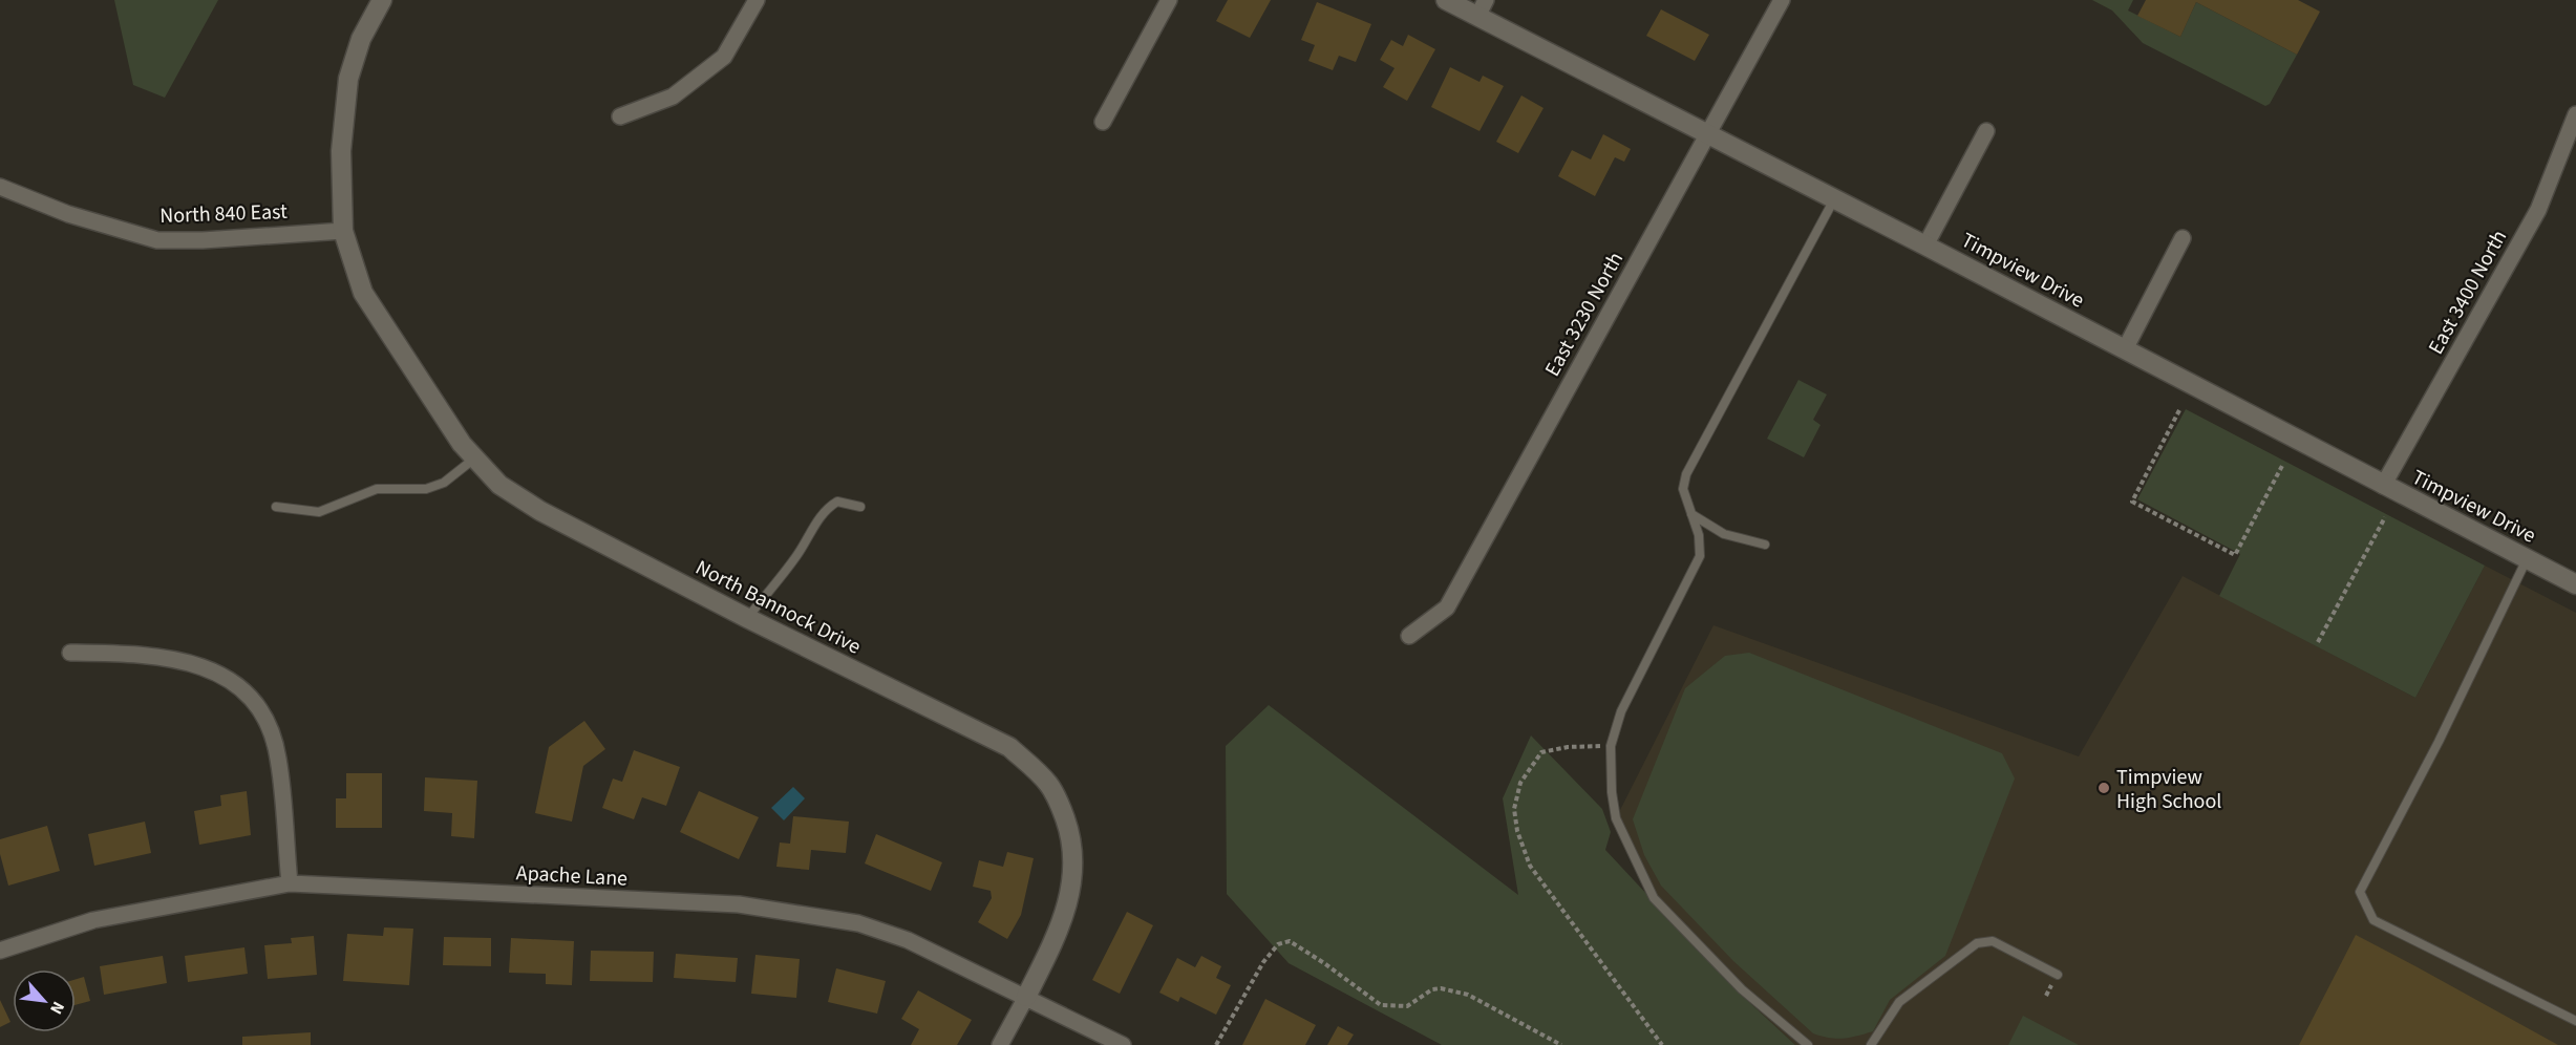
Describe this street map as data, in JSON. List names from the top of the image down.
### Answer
{
  "streets": {
    "street": [
      "North 840 East",
      "Timpview Drive",
      "East 3400 North",
      "East 3230 North",
      "North Bannock Drive",
      "Apache Lane"
    ]
  },
  "crossings": [
    ["North 840 East", "North Bannock Drive"],
    ["Timpview Drive", "East 3400 North"],
    ["Timpview Drive", "East 3230 North"],
    ["North Bannock Drive", "Apache Lane"]
  ],
  "places": ["Timpview High School"],
  "north": "bottom right"
}
